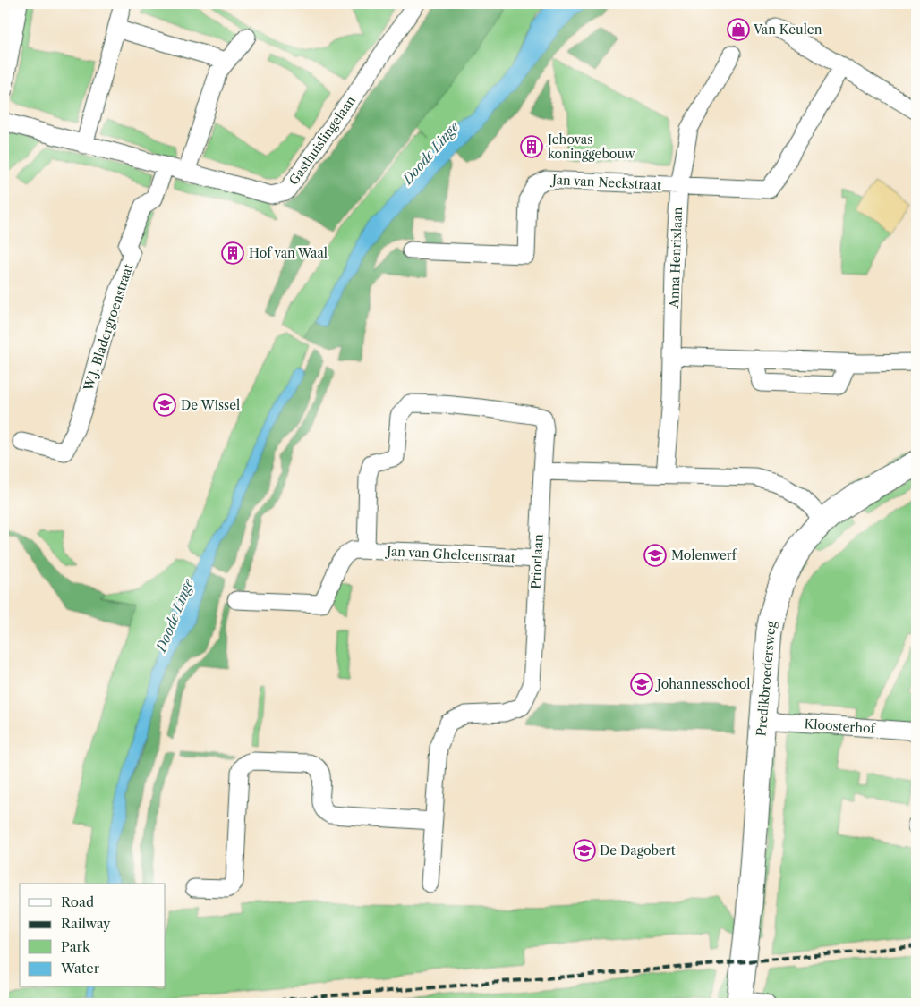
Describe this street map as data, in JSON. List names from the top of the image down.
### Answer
{
  "streets": {
    "street": [
      "Gasthuislingelaan",
      "Jan van Neckstraat",
      "Anna Henrixlaan",
      "W.J. Bladergroenstraat",
      "Jan van Ghelcenstraat",
      "Priorlaan",
      "Predikbroedersweg",
      "Kloosterhof"
    ]
  },
  "crossings": [
    ["Gasthuislingelaan", "W.J. Bladergroenstraat"],
    ["Jan van Neckstraat", "Anna Henrixlaan"],
    ["Jan van Ghelcenstraat", "Priorlaan"],
    ["Predikbroedersweg", "Kloosterhof"]
  ],
  "water": ["Doode Linge"],
  "places": {
    "shop": ["Van Keulen"],
    "building": ["Jehovas koninggebouw", "Hof van Waal"],
    "school or university": [
      "De Wissel",
      "Molenwerf",
      "Johannesschool",
      "De Dagobert"
    ]
  },
  "legend": [
    "Road",
    "Railway",
    "Park",
    "Water"
  ]
}
